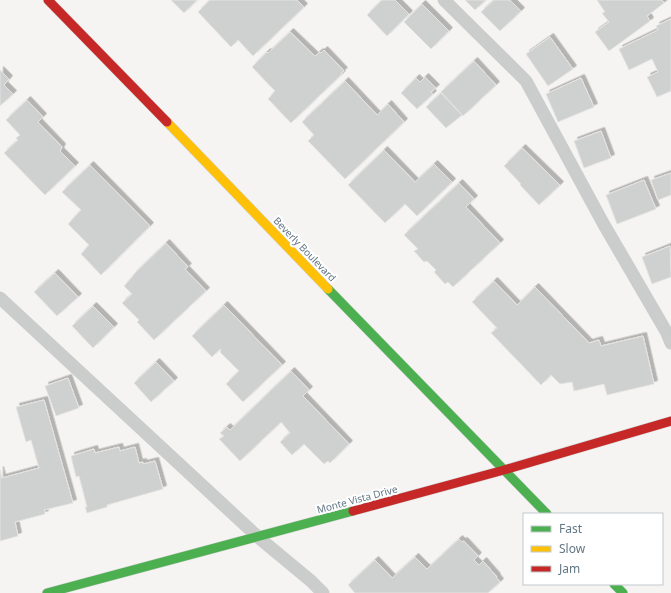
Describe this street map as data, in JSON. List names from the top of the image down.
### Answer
{
  "streets": {
    "main road": ["Beverly Boulevard", "Monte Vista Drive"]
  },
  "crossings": [
    ["Beverly Boulevard", "Monte Vista Drive"]
  ],
  "legend": ["Fast", "Slow", "Jam"]
}
